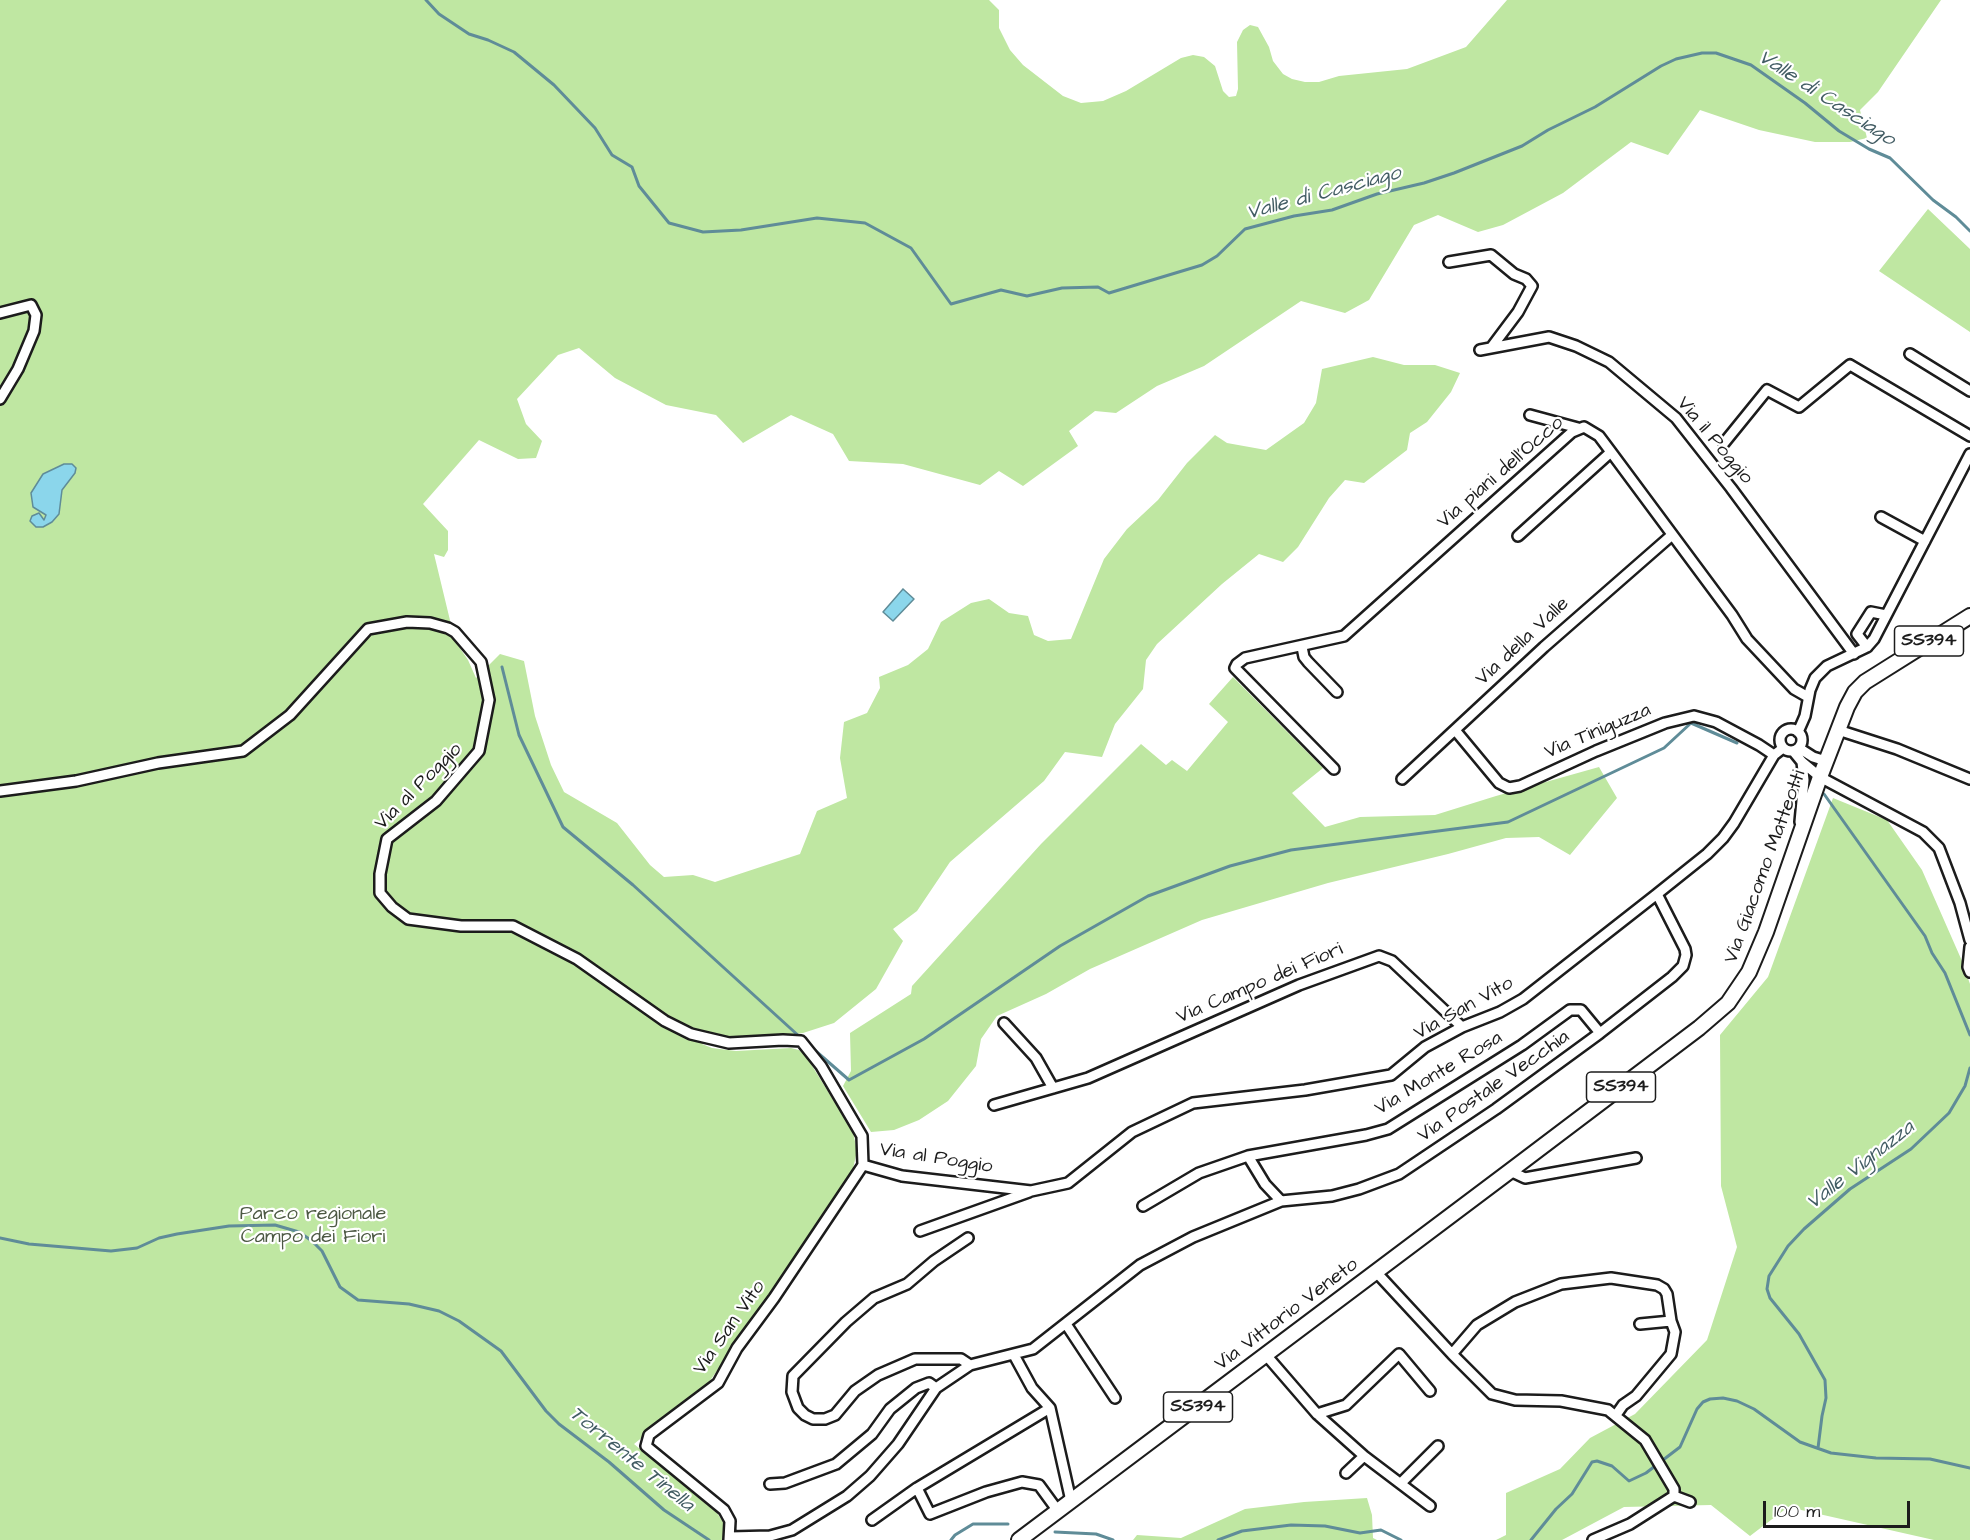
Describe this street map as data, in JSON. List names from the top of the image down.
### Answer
{
  "streets": {
    "main road": ["SS394", "Via Giacomo Matteotti", "Via Vittorio Veneto"],
    "street": [
      "Via il Poggio",
      "Via piani dell'Occo",
      "Via della Valle",
      "Via Tiniguzza",
      "Via al Poggio",
      "Via Campo dei Fiori",
      "Via San Vito",
      "Via Monte Rosa",
      "Via Postale Vecchia"
    ]
  },
  "crossings": [
    ["Via piani dell'Occo", "Via della Valle"],
    ["Via della Valle", "Via Tiniguzza"],
    ["Via al Poggio", "Via San Vito"],
    ["Via Giacomo Matteotti", "Via Vittorio Veneto"],
    ["Via Campo dei Fiori", "Via San Vito"],
    ["Via San Vito", "Via Postale Vecchia"],
    ["Via Monte Rosa", "Via Postale Vecchia"]
  ],
  "water": ["Valle di Casciago", "Valle Vignazza", "Torrente Tinella"],
  "parks": ["Parco regionale Campo dei Fiori"],
  "scale_bar": "100 m"
}
